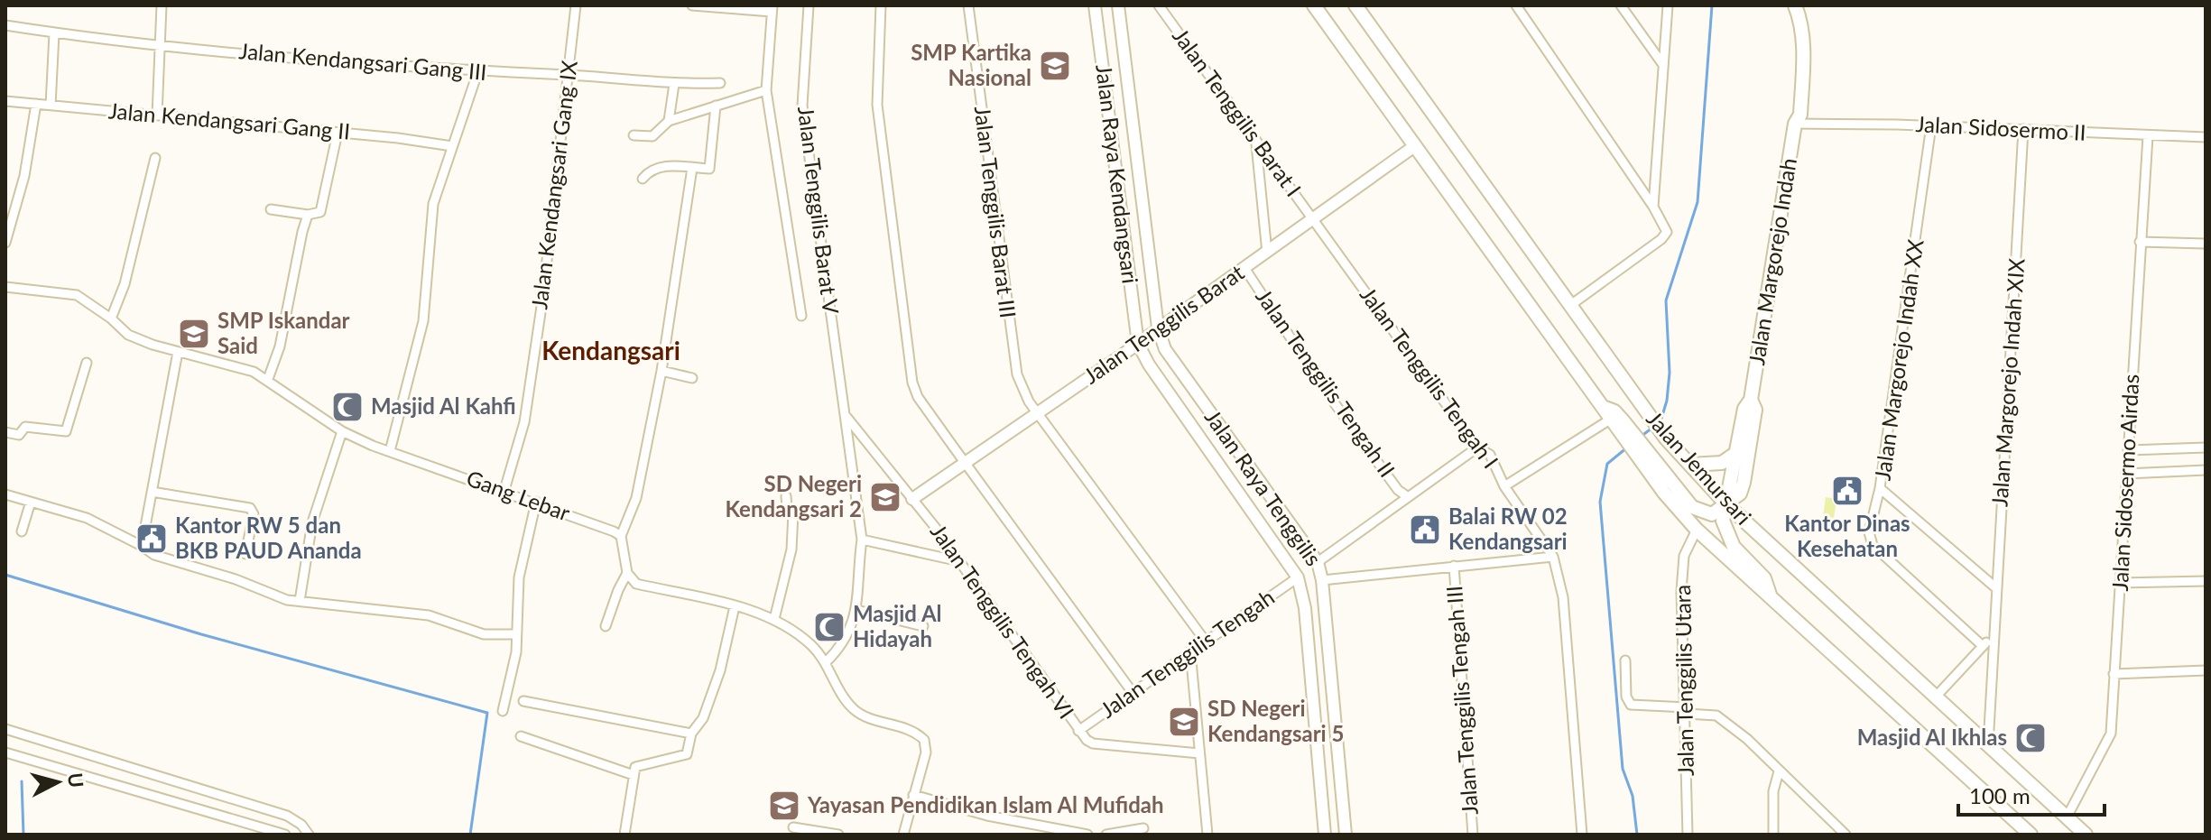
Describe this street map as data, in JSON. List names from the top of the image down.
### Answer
{
  "streets": {
    "main road": [
      "Jalan Raya Kendangsari",
      "Jalan Margorejo Indah",
      "Jalan Tenggilis Barat",
      "Jalan Jemursari",
      "Jalan Raya Tenggilis"
    ],
    "street": [
      "Jalan Kendangsari Gang III",
      "Jalan Tenggilis Barat I",
      "Jalan Kendangsari Gang II",
      "Jalan Sidosermo II",
      "Jalan Kendangsari Gang IX",
      "Jalan Tenggilis Barat V",
      "Jalan Tenggilis Barat III",
      "Jalan Margorejo Indah XX",
      "Jalan Tenggilis Tengah I",
      "Jalan Margorejo Indah XIX",
      "Jalan Tenggilis Tengah II",
      "Jalan Sidosermo Airdas",
      "Gang Lebar",
      "Jalan Tenggilis Tengah VI",
      "Jalan Tenggilis Tengah",
      "Jalan Tenggilis Utara",
      "Jalan Tenggilis Tengah III"
    ]
  },
  "crossings": [
    ["Jalan Kendangsari Gang III", "Jalan Kendangsari Gang IX"],
    ["Jalan Tenggilis Barat I", "Jalan Tenggilis Barat"],
    ["Jalan Tenggilis Barat I", "Jalan Tenggilis Tengah I"],
    ["Jalan Sidosermo II", "Jalan Margorejo Indah"],
    ["Jalan Sidosermo II", "Jalan Margorejo Indah XX"],
    ["Jalan Sidosermo II", "Jalan Margorejo Indah XIX"],
    ["Jalan Sidosermo II", "Jalan Sidosermo Airdas"],
    ["Jalan Raya Kendangsari", "Jalan Tenggilis Barat"],
    ["Jalan Raya Kendangsari", "Jalan Raya Tenggilis"],
    ["Jalan Kendangsari Gang IX", "Gang Lebar"],
    ["Jalan Tenggilis Barat V", "Jalan Tenggilis Tengah VI"],
    ["Jalan Tenggilis Barat III", "Jalan Tenggilis Barat"],
    ["Jalan Tenggilis Barat III", "Jalan Tenggilis Tengah"],
    ["Jalan Margorejo Indah", "Jalan Jemursari"],
    ["Jalan Tenggilis Barat", "Jalan Tenggilis Tengah I"],
    ["Jalan Tenggilis Barat", "Jalan Tenggilis Tengah II"],
    ["Jalan Tenggilis Barat", "Jalan Jemursari"],
    ["Jalan Tenggilis Barat", "Jalan Raya Tenggilis"],
    ["Jalan Tenggilis Barat", "Jalan Tenggilis Tengah VI"],
    ["Jalan Margorejo Indah XX", "Jalan Margorejo Indah XIX"],
    ["Jalan Margorejo Indah XIX", "Jalan Jemursari"],
    ["Jalan Jemursari", "Jalan Sidosermo Airdas"],
    ["Jalan Jemursari", "Jalan Tenggilis Utara"],
    ["Jalan Raya Tenggilis", "Jalan Tenggilis Tengah"],
    ["Jalan Tenggilis Tengah VI", "Jalan Tenggilis Tengah"]
  ],
  "districts": ["Kendangsari"],
  "places": {
    "school or university": [
      "SMP Kartika Nasional",
      "SMP Iskandar Said",
      "SD Negeri Kendangsari 2",
      "SD Negeri Kendangsari 5",
      "Yayasan Pendidikan Islam Al Mufidah"
    ],
    "mosque": ["Masjid Al Kahfi", "Masjid Al Hidayah", "Masjid Al Ikhlas"],
    "public building": ["Kantor Dinas Kesehatan", "Balai RW 02 Kendangsari", "Kantor RW 5 dan BKB PAUD Ananda"]
  },
  "scale_bar": "100 m",
  "north": "right"
}
